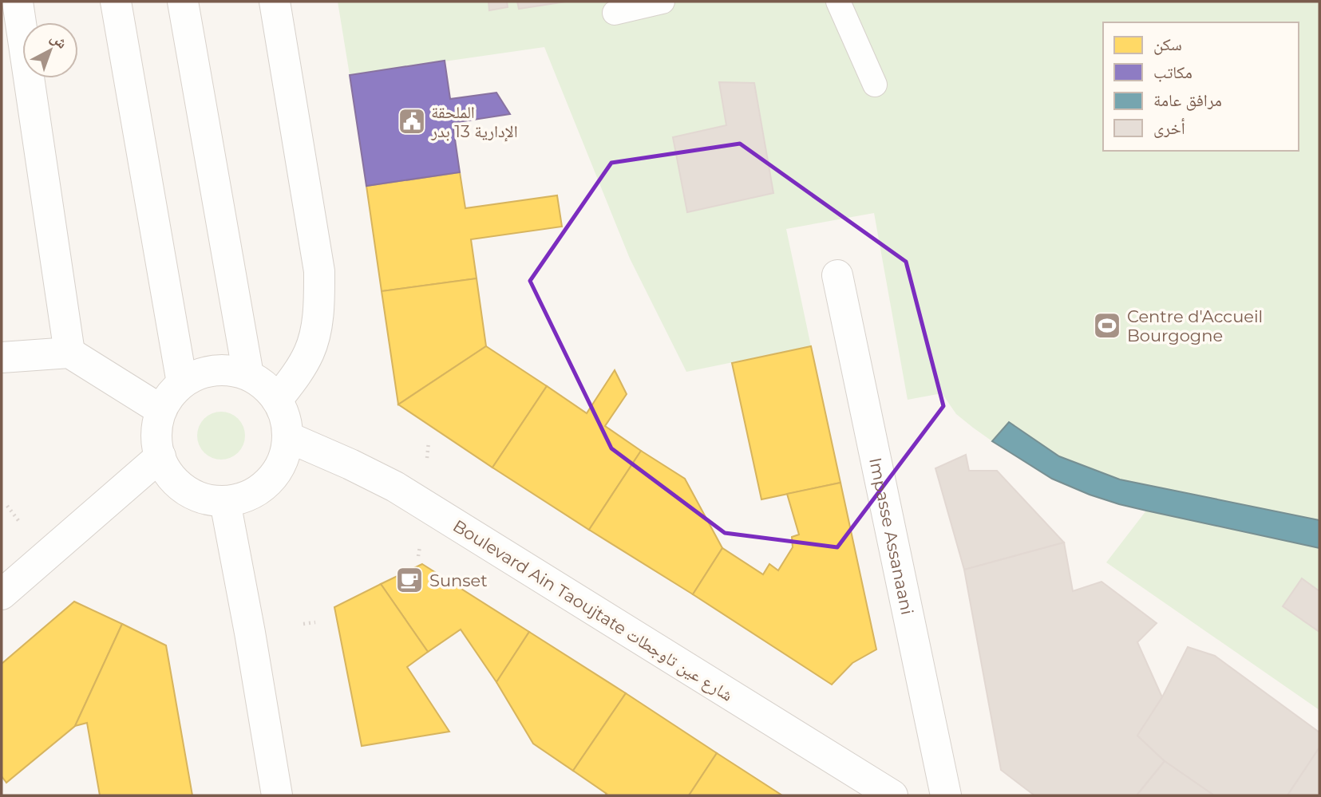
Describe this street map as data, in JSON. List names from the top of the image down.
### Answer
{
  "streets": {
    "street": ["Impasse Assanaani", "Boulevard Ain Taoujtate شارع عين تاوجطات"]
  },
  "places": {
    "public building": ["الملحقة الإدارية 13 بدر"],
    "sports": ["Centre d'Accueil Bourgogne"],
    "cafe": ["Sunset"]
  },
  "legend": [
    "سكن",
    "مكاتب",
    "مرافق عامة",
    "أخرى"
  ],
  "north": "top right"
}
